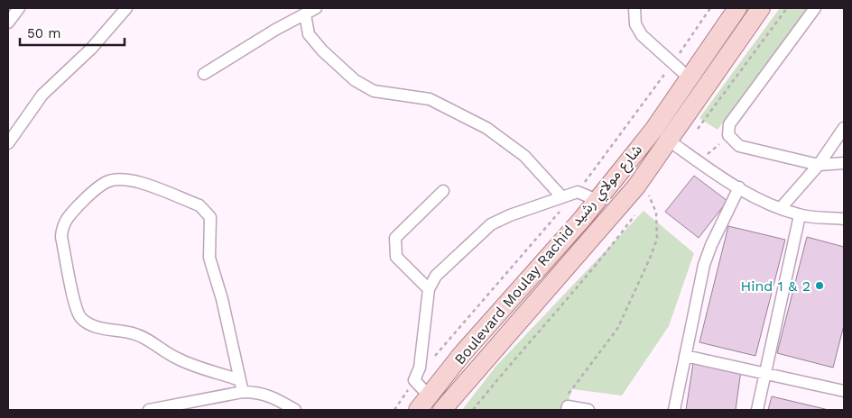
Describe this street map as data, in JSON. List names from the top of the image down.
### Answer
{
  "streets": {
    "main road": ["Boulevard Moulay Rachid شارع مولاي رشيد"]
  },
  "places": ["Hind 1 & 2"],
  "scale_bar": "50 m"
}
